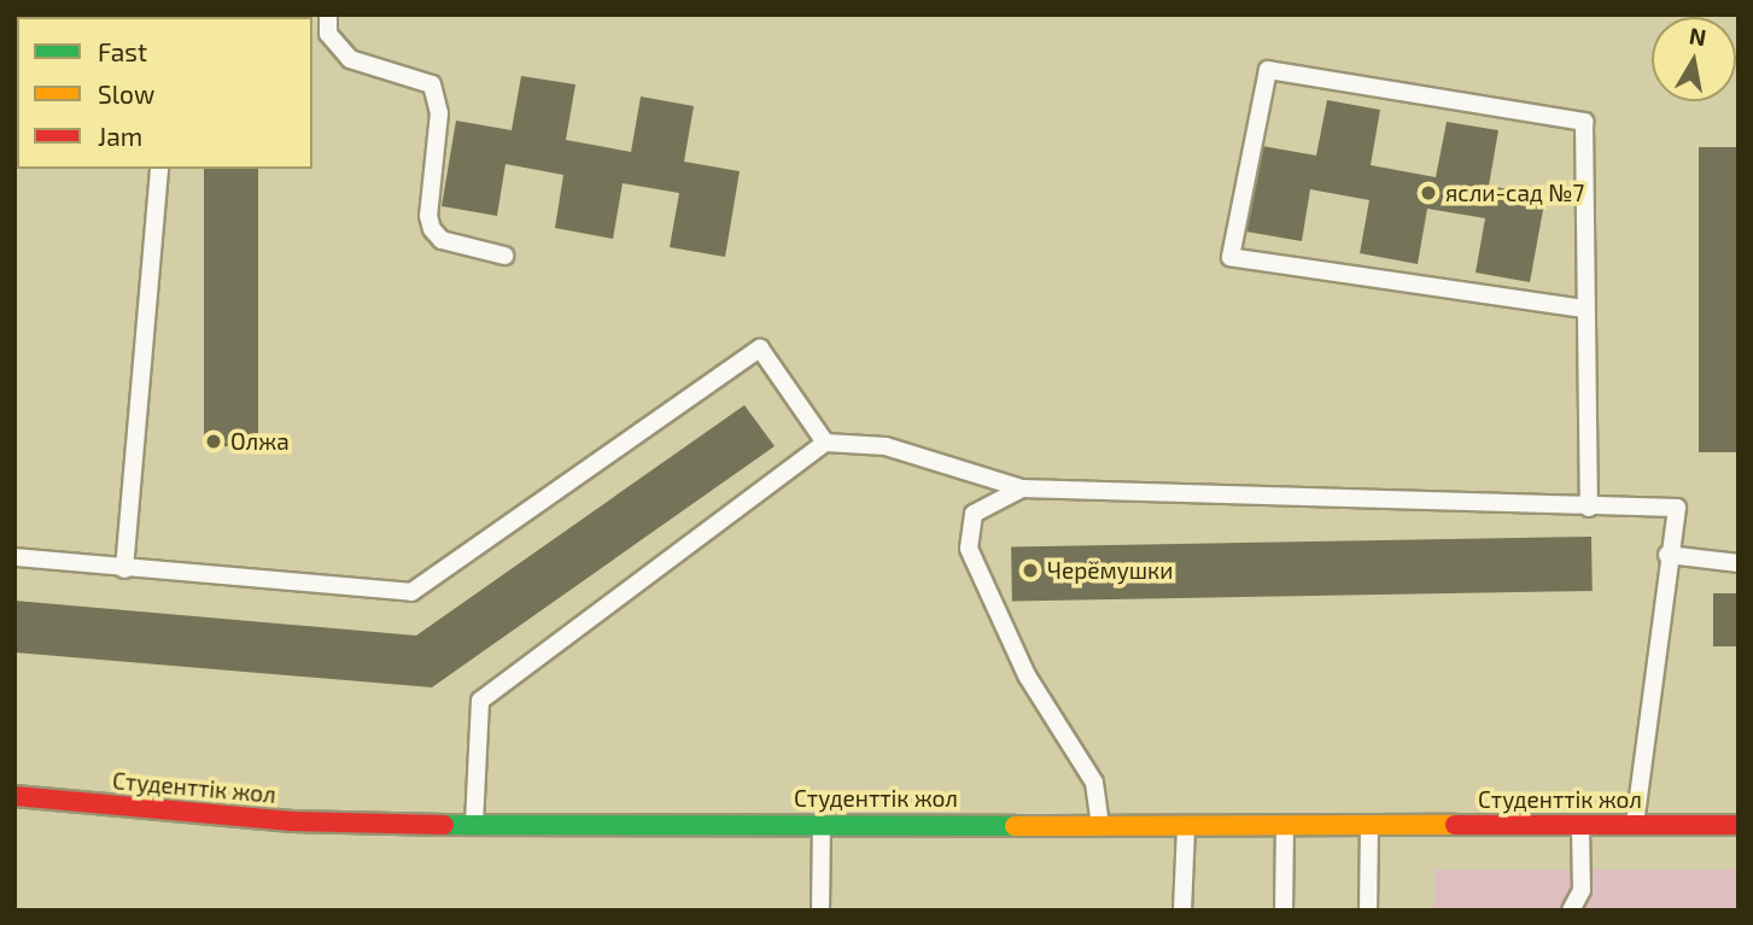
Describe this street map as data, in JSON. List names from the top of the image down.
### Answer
{
  "streets": {
    "street": ["Студенттік жол"]
  },
  "places": ["ясли-сад №7", "Олжа", "Черёмушки"],
  "legend": ["Fast", "Slow", "Jam"],
  "north": "top"
}
